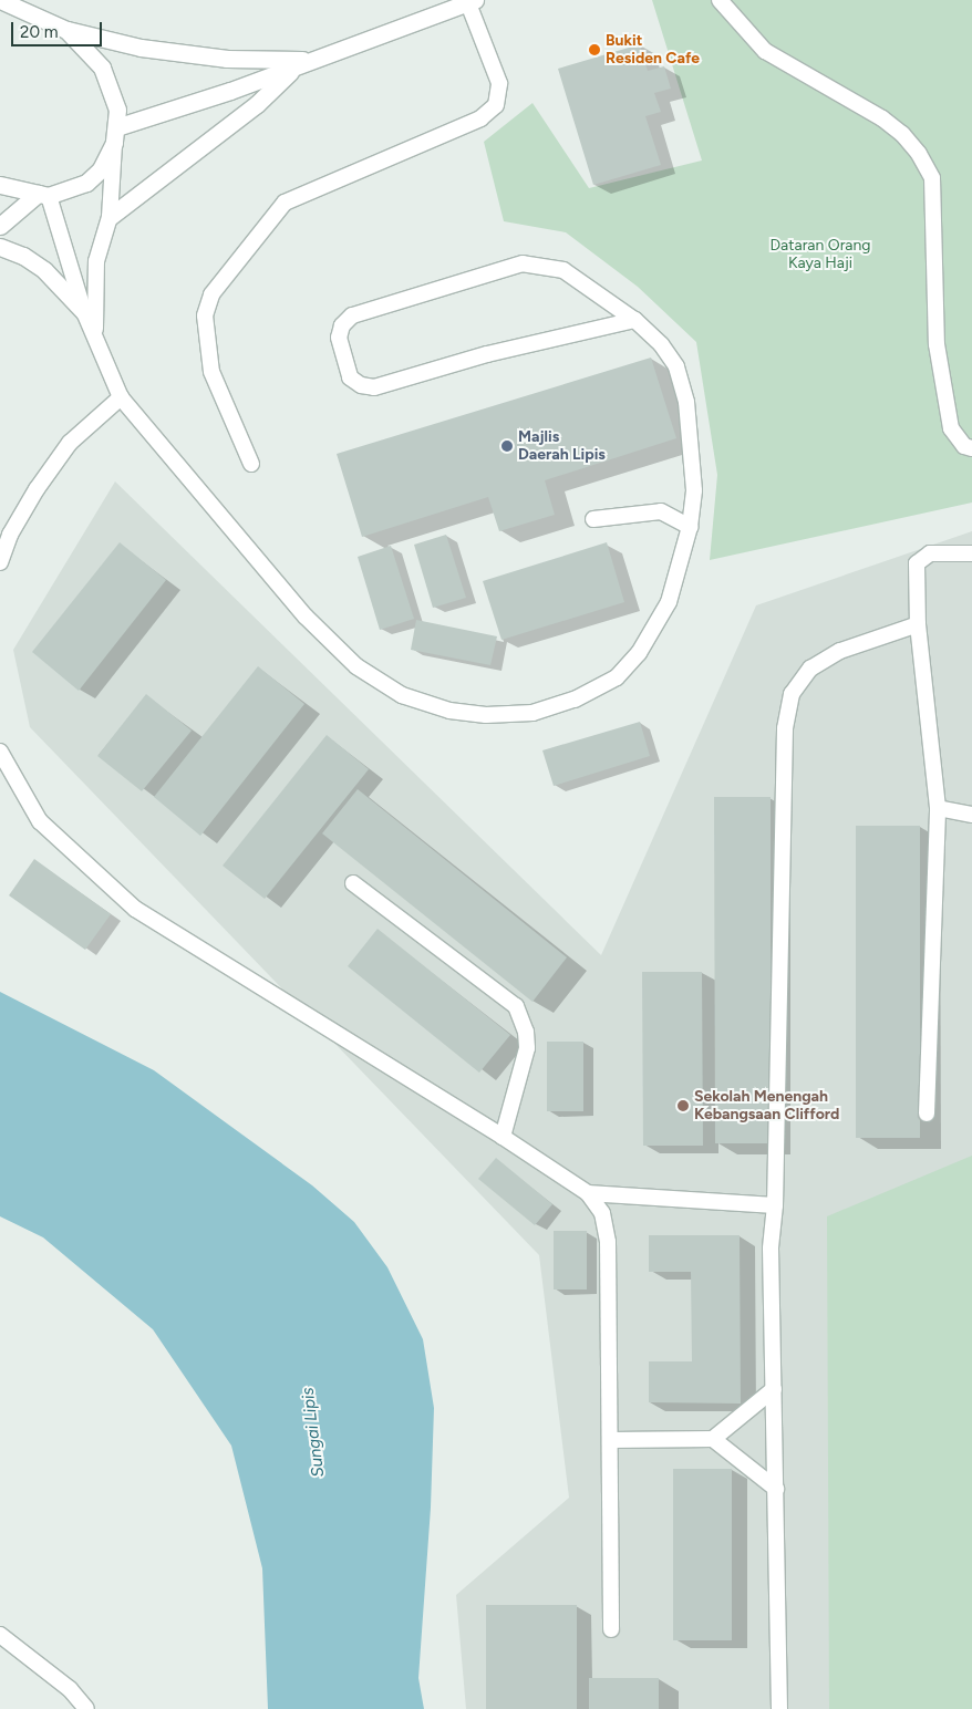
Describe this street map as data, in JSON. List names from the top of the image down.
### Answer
{
  "water": ["Sungai Lipis"],
  "parks": ["Dataran Orang Kaya Haji"],
  "places": ["Bukit Residen Cafe", "Majlis Daerah Lipis", "Sekolah Menengah Kebangsaan Clifford"],
  "scale_bar": "20 m"
}
